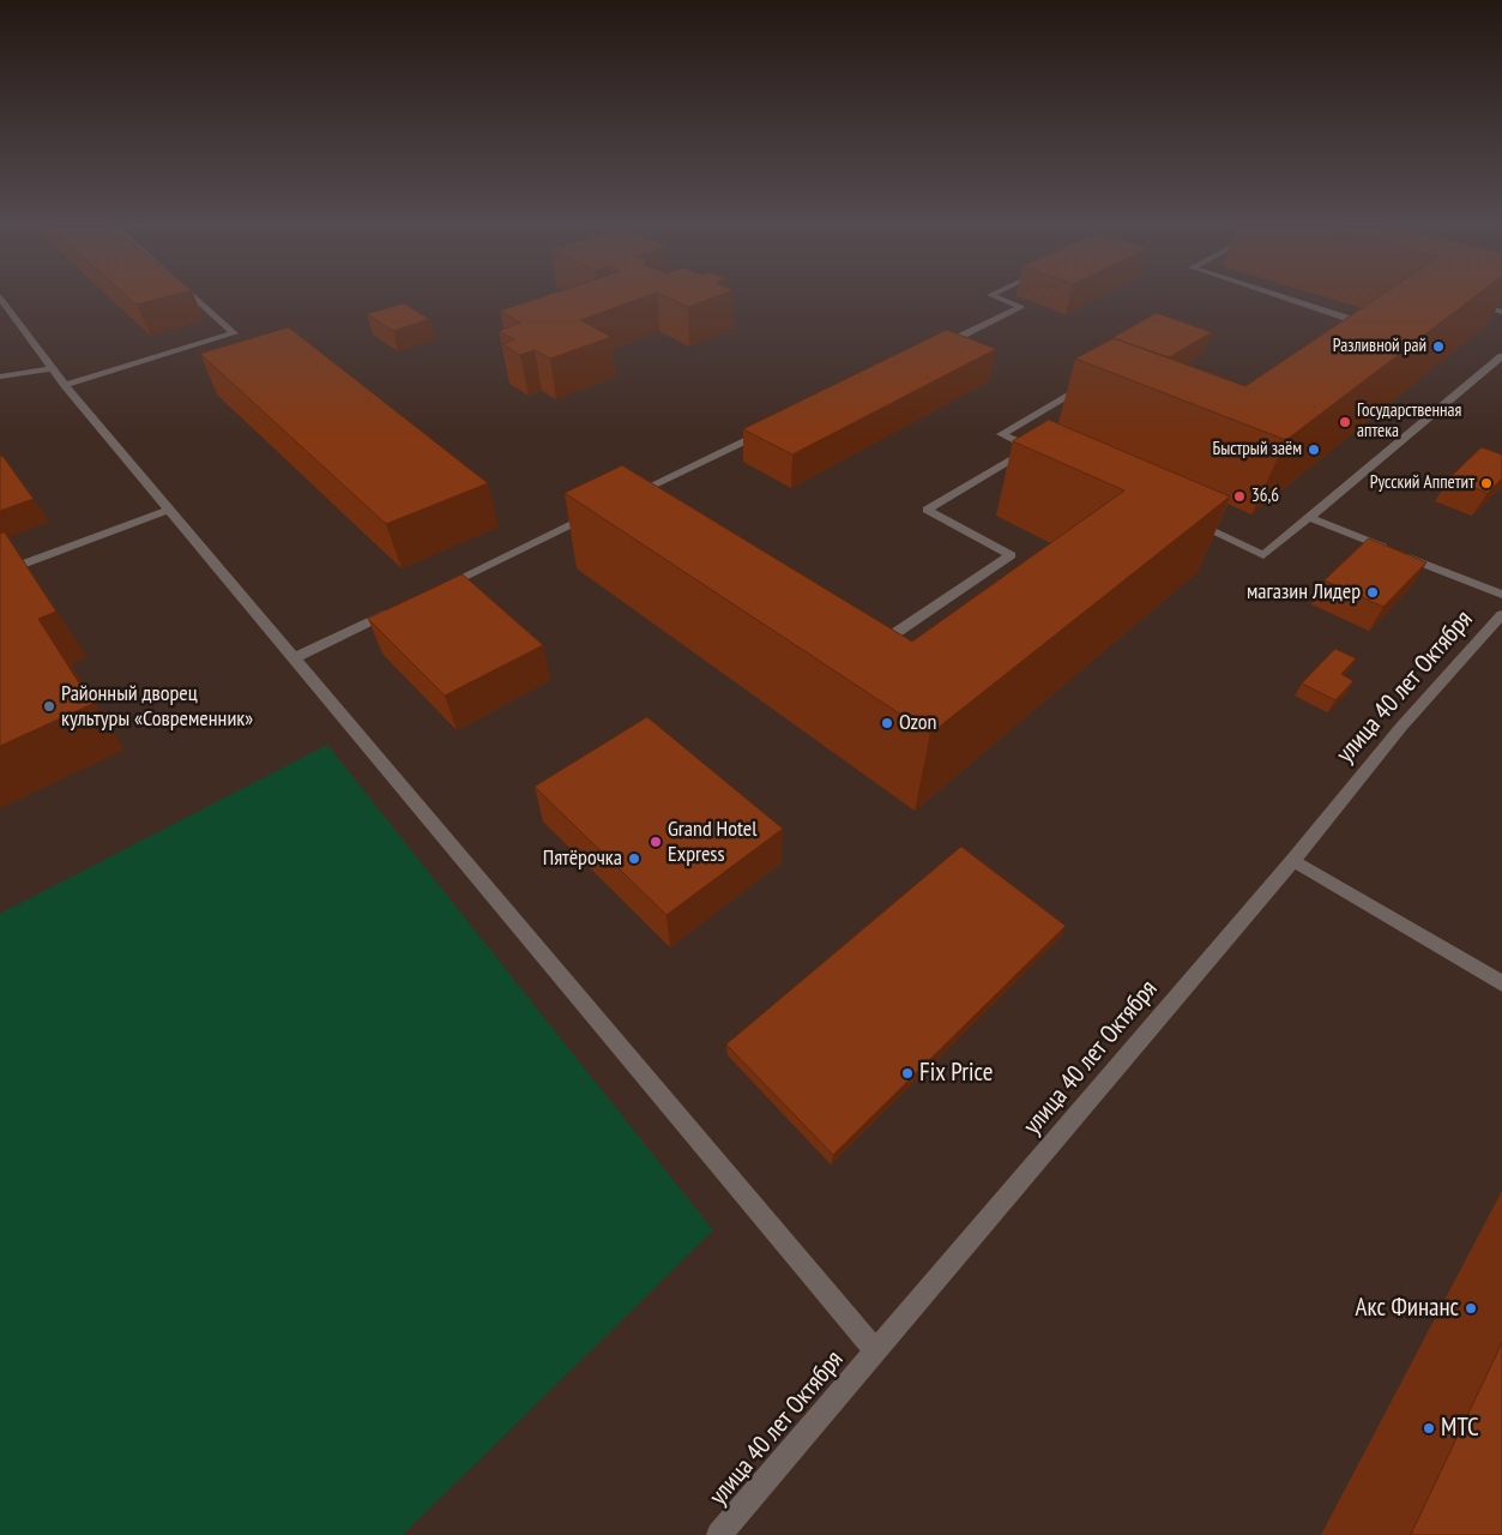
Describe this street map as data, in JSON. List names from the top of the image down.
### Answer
{
  "streets": {
    "street": ["улица 40 лет Октября"]
  },
  "places": [
    "Разливной рай",
    "Государственная аптека",
    "Быстрый заём",
    "Русский Аппетит",
    "36,6",
    "магазин Лидер",
    "Районный дворец культуры «Современник»",
    "Ozon",
    "Grand Hotel Express",
    "Пятёрочка",
    "Fix Price",
    "Акс Финанс",
    "МТС"
  ]
}
